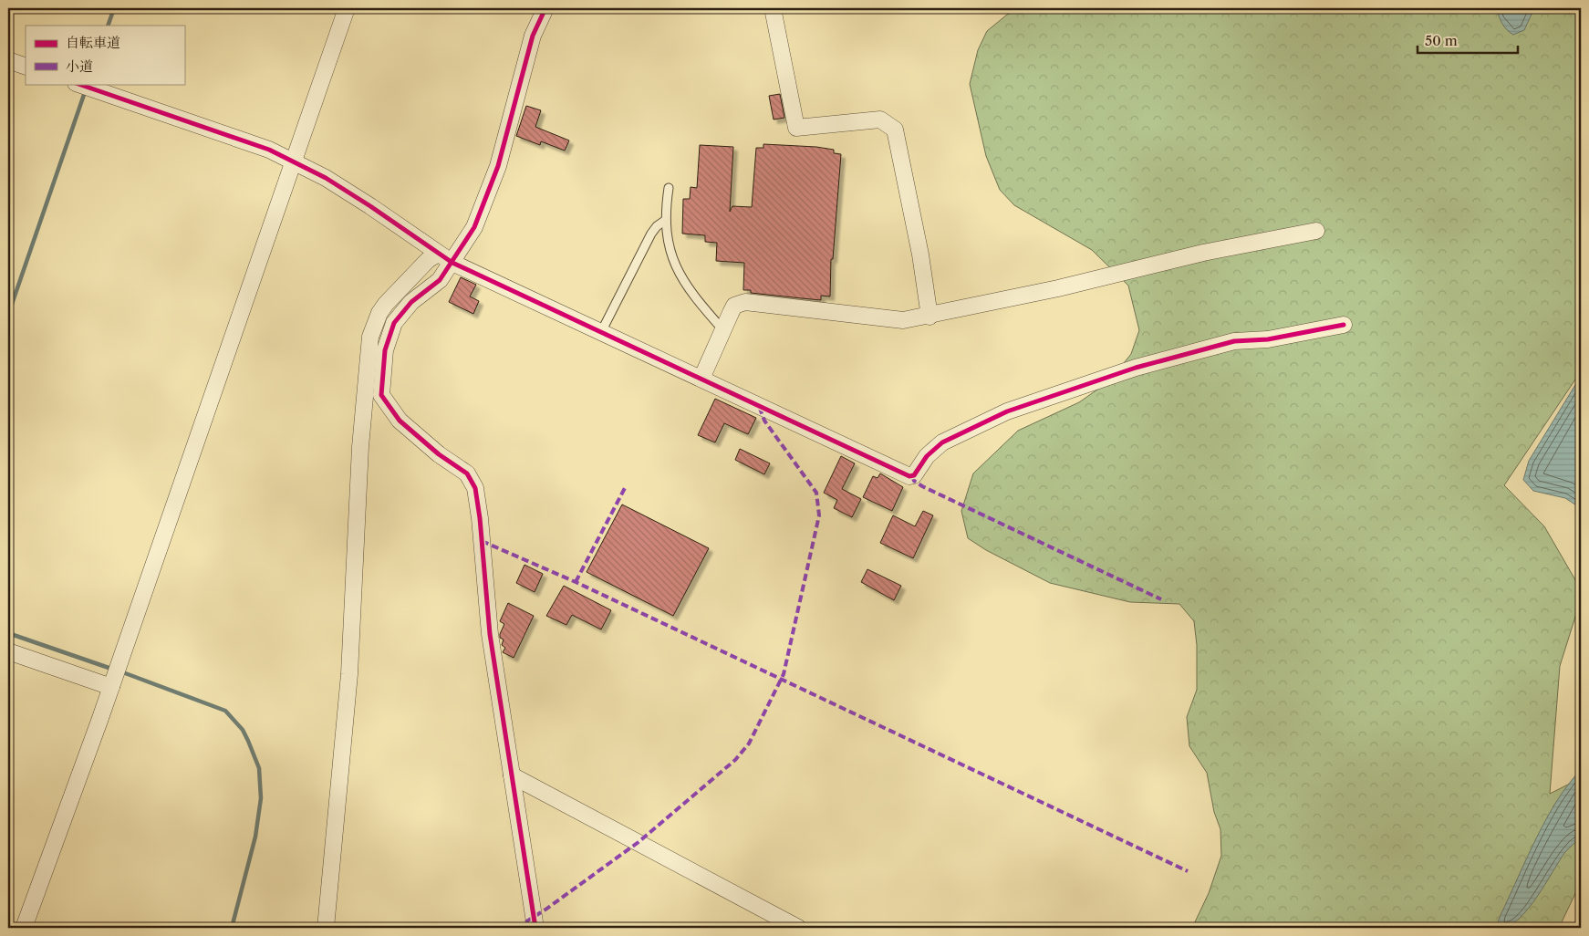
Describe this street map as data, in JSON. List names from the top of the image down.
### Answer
{
  "legend": ["自転車道", "小道"],
  "scale_bar": "50 m"
}
